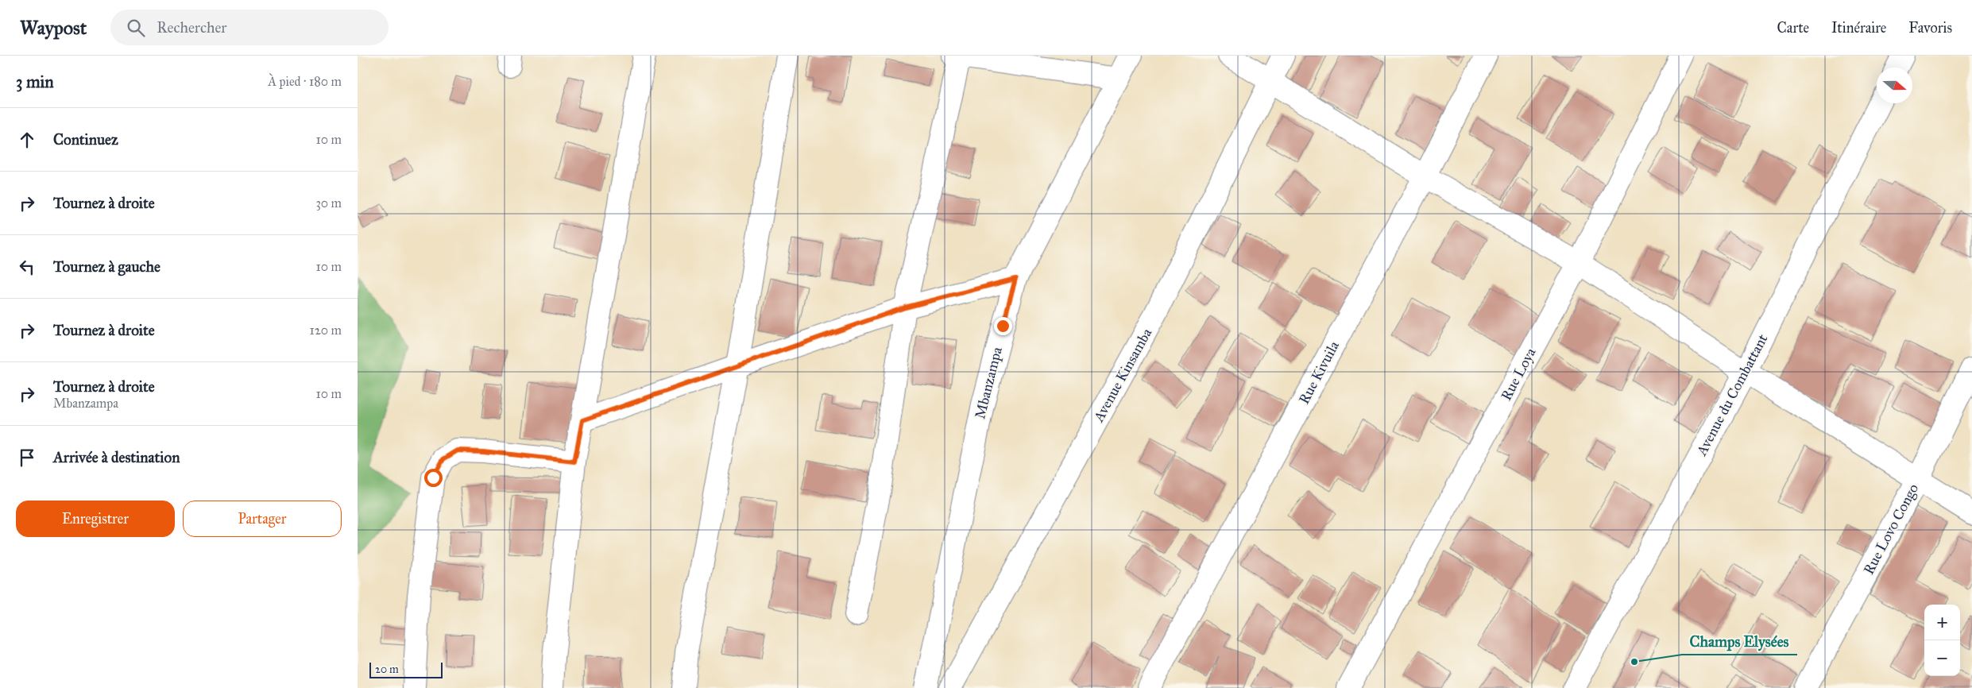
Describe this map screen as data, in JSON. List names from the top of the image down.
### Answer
{
  "streets": {
    "street": [
      "Rue Kivuila",
      "Rue Loya",
      "Avenue Kinsamba",
      "Mbanzampa",
      "Avenue du Combattant",
      "Rue Lovo Congo"
    ]
  },
  "places": ["Champs Elysées"],
  "scale_bar": "20 m",
  "north": "right",
  "page": {
    "header": "Waypost",
    "search": "Rechercher",
    "nav": ["Carte", "Itinéraire", "Favoris"],
    "heading": ["3 min", "À pied · 180 m"],
    "list": [
      ["Continuez", "10 m"],
      ["Tournez à droite", "30 m"],
      ["Tournez à gauche", "10 m"],
      ["Tournez à droite", "120 m"],
      ["Tournez à droite", "Mbanzampa", "10 m"],
      "Arrivée à destination"
    ],
    "buttons": ["Enregistrer", "Partager"],
    "map_buttons": ["+", "−"],
    "scale": "20 m"
  }
}
